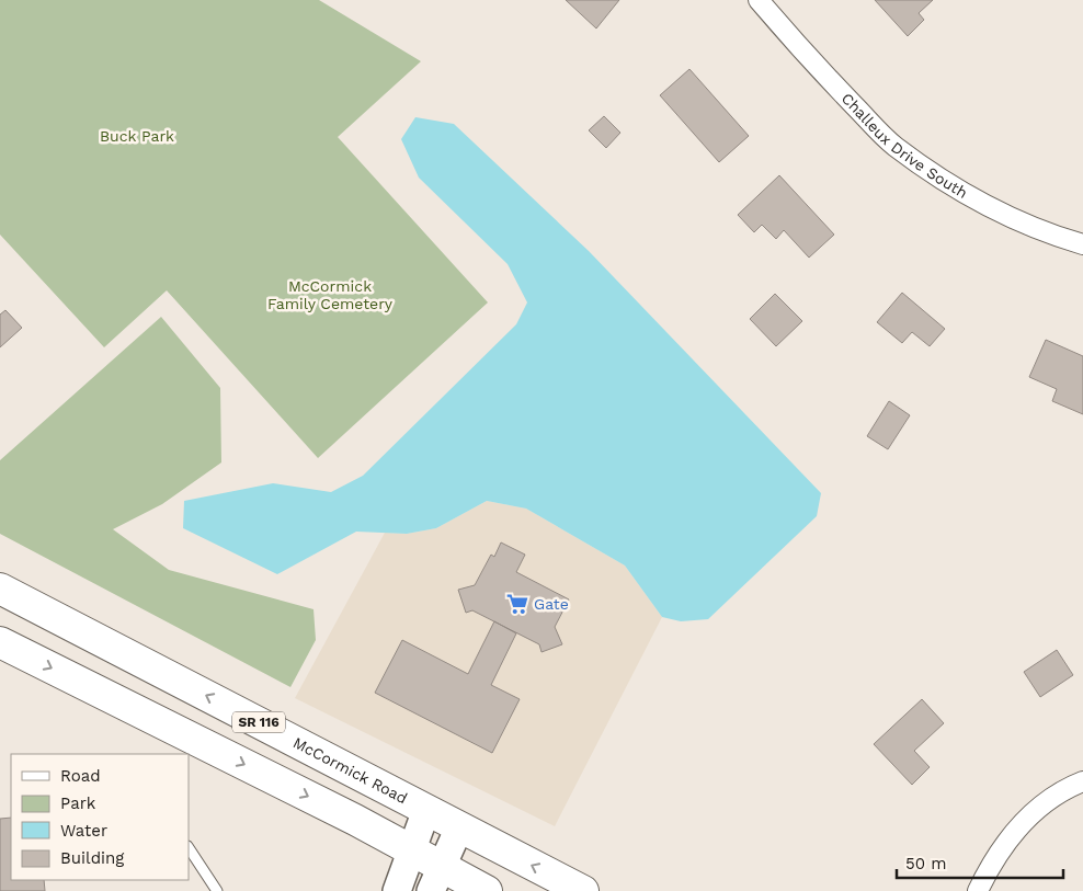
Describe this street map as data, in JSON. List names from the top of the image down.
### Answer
{
  "streets": {
    "main road": ["SR 116", "McCormick Road"],
    "street": ["Challeux Drive South"]
  },
  "parks": ["Buck Park", "McCormick Family Cemetery"],
  "places": {
    "supermarket": ["Gate"]
  },
  "legend": [
    "Road",
    "Park",
    "Water",
    "Building"
  ],
  "scale_bar": "50 m"
}
